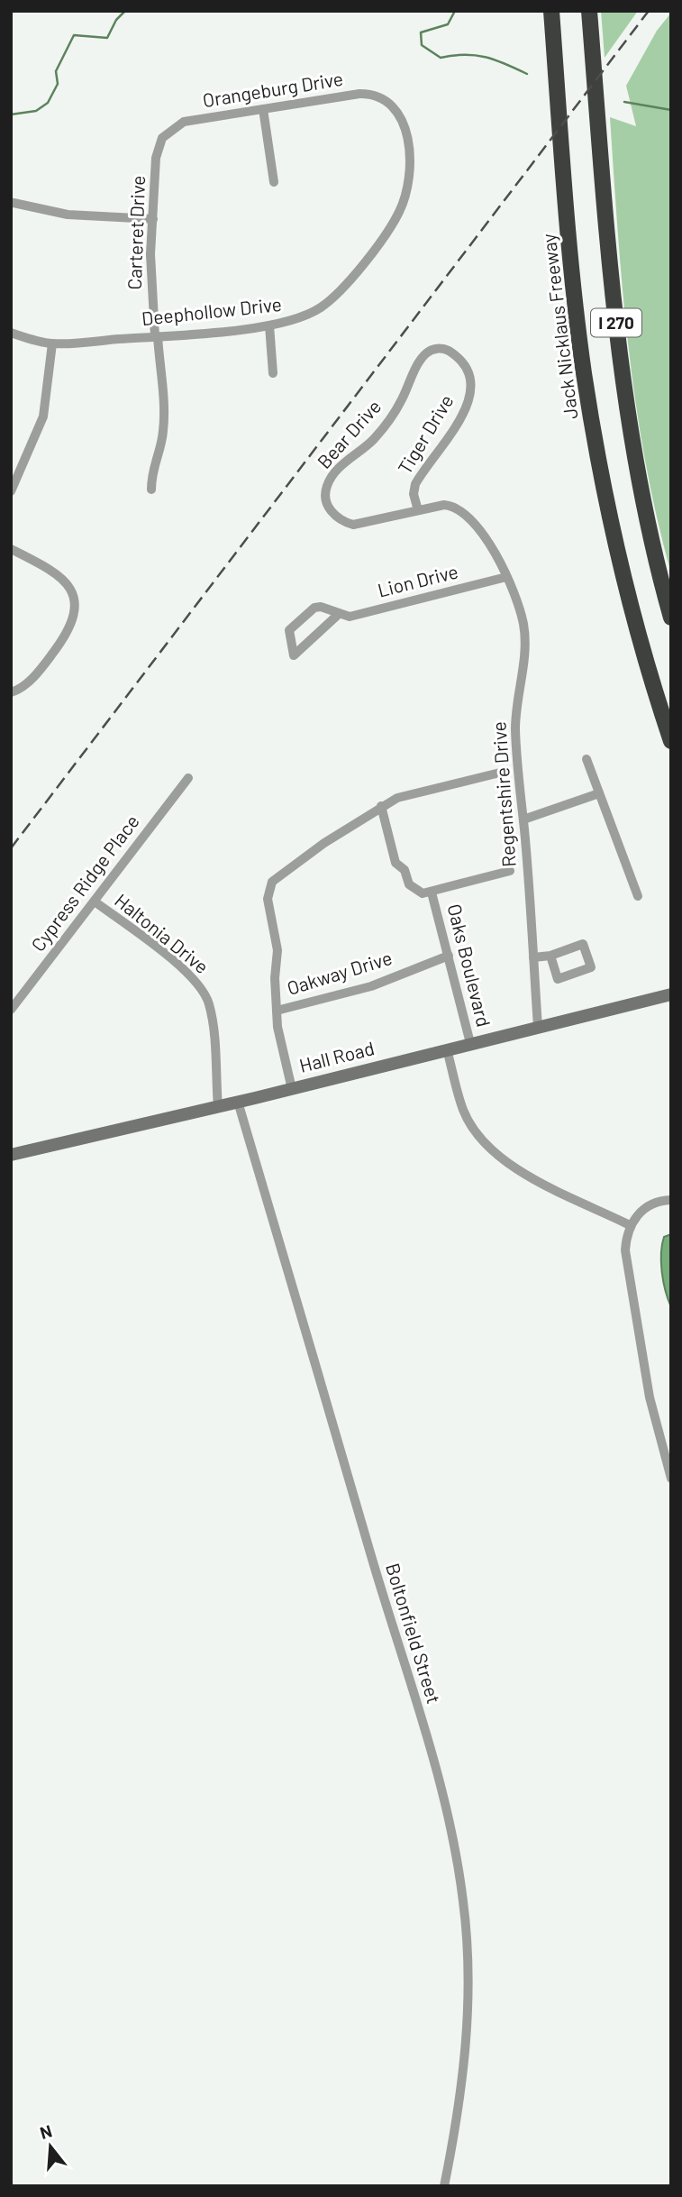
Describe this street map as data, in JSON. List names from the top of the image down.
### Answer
{
  "streets": {
    "highway": ["I 270", "Jack Nicklaus Freeway"],
    "main road": ["Hall Road"],
    "street": [
      "Orangeburg Drive",
      "Carteret Drive",
      "Deephollow Drive",
      "Bear Drive",
      "Tiger Drive",
      "Lion Drive",
      "Regentshire Drive",
      "Cypress Ridge Place",
      "Haltonia Drive",
      "Oaks Boulevard",
      "Oakway Drive",
      "Boltonfield Street"
    ]
  },
  "crossings": [
    ["Orangeburg Drive", "Carteret Drive"],
    ["Orangeburg Drive", "Deephollow Drive"],
    ["Carteret Drive", "Deephollow Drive"],
    ["Bear Drive", "Tiger Drive"],
    ["Bear Drive", "Regentshire Drive"],
    ["Tiger Drive", "Regentshire Drive"],
    ["Lion Drive", "Regentshire Drive"],
    ["Regentshire Drive", "Hall Road"],
    ["Cypress Ridge Place", "Haltonia Drive"],
    ["Haltonia Drive", "Hall Road"],
    ["Oaks Boulevard", "Oakway Drive"],
    ["Oaks Boulevard", "Hall Road"],
    ["Hall Road", "Boltonfield Street"]
  ],
  "north": "top"
}
